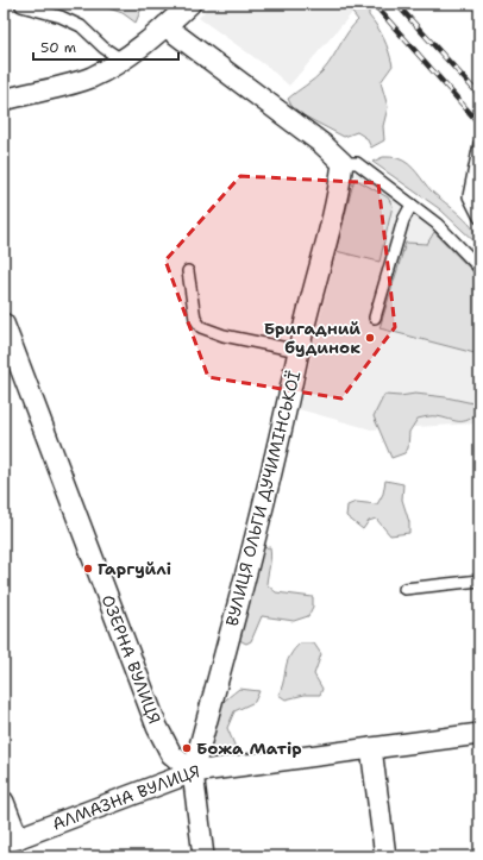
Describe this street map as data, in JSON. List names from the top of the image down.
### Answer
{
  "streets": {
    "street": ["ВУЛИЦЯ ОЛЬГИ ДУЧИМІНСЬКОЇ", "ОЗЕРНА ВУЛИЦЯ", "АЛМАЗНА ВУЛИЦЯ"]
  },
  "crossings": [
    ["ВУЛИЦЯ ОЛЬГИ ДУЧИМІНСЬКОЇ", "ОЗЕРНА ВУЛИЦЯ"],
    ["ВУЛИЦЯ ОЛЬГИ ДУЧИМІНСЬКОЇ", "АЛМАЗНА ВУЛИЦЯ"],
    ["ОЗЕРНА ВУЛИЦЯ", "АЛМАЗНА ВУЛИЦЯ"]
  ],
  "places": ["Бригадний будинок", "Гаргуйлі", "Божа Матір"],
  "scale_bar": "50 m"
}
